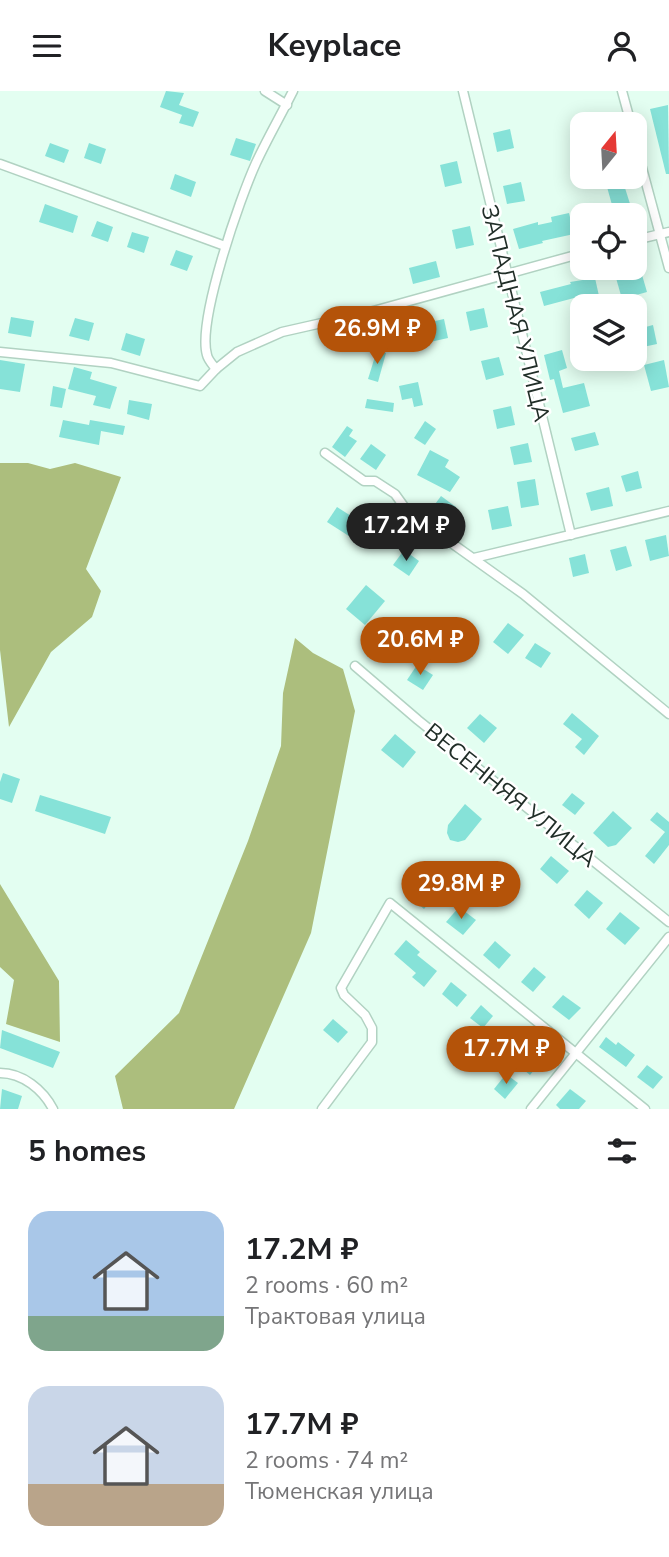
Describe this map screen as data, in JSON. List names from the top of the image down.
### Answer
{
  "streets": {
    "street": ["ЗАПАДНАЯ УЛИЦА", "ВЕСЕННЯЯ УЛИЦА"]
  },
  "north": "top",
  "page": {
    "header": "Keyplace",
    "price": [
      "26.9M ₽",
      "17.2M ₽",
      "20.6M ₽",
      "29.8M ₽",
      "17.7M ₽"
    ],
    "heading": "5 homes",
    "list": [
      {
        "name": "17.2M ₽",
        "note": "2 rooms · 60 m² · Трактовая улица"
      },
      {
        "name": "17.7M ₽",
        "note": "2 rooms · 74 m² · Тюменская улица"
      }
    ]
  }
}
